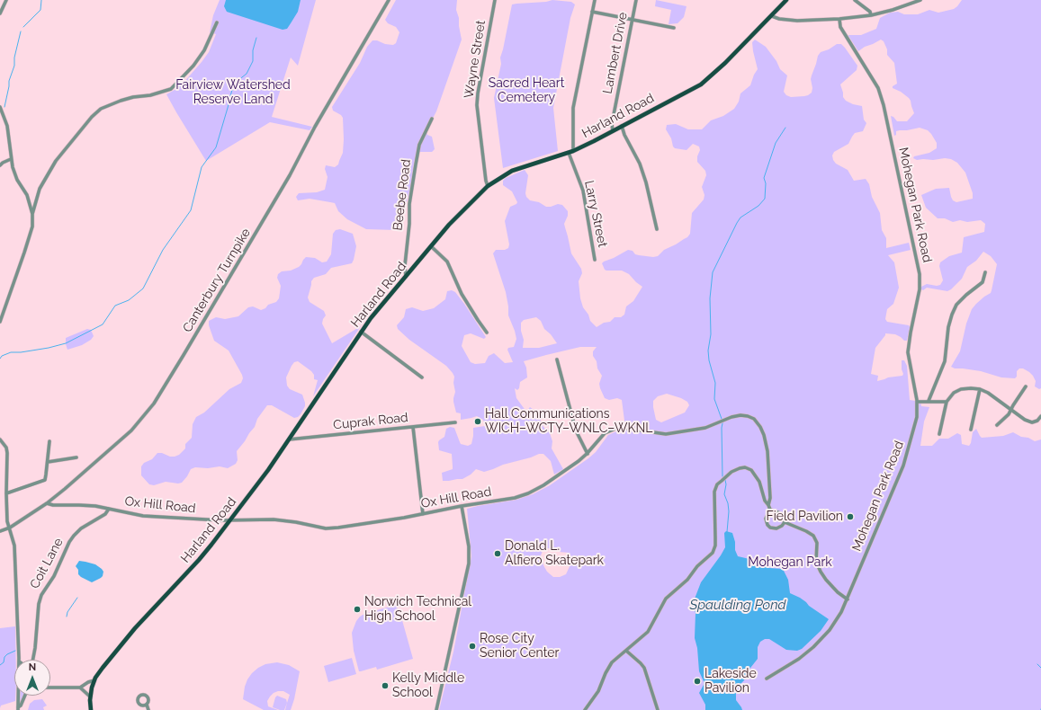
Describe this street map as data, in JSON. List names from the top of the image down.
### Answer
{
  "streets": {
    "main road": ["Harland Road"],
    "street": [
      "Lambert Drive",
      "Wayne Street",
      "Beebe Road",
      "Mohegan Park Road",
      "Larry Street",
      "Canterbury Turnpike",
      "Cuprak Road",
      "Ox Hill Road",
      "Coit Lane"
    ]
  },
  "crossings": [
    ["Lambert Drive", "Harland Road"],
    ["Wayne Street", "Harland Road"],
    ["Harland Road", "Beebe Road"],
    ["Harland Road", "Larry Street"],
    ["Harland Road", "Cuprak Road"],
    ["Harland Road", "Ox Hill Road"],
    ["Canterbury Turnpike", "Ox Hill Road"],
    ["Ox Hill Road", "Coit Lane"]
  ],
  "water": ["Spaulding Pond"],
  "parks": ["Sacred Heart Cemetery", "Fairview Watershed Reserve Land", "Mohegan Park"],
  "places": [
    "Hall Communications WICH–WCTY–WNLC–WKNL",
    "Field Pavilion",
    "Donald L. Alfiero Skatepark",
    "Norwich Technical High School",
    "Rose City Senior Center",
    "Lakeside Pavilion",
    "Kelly Middle School"
  ],
  "north": "top"
}
